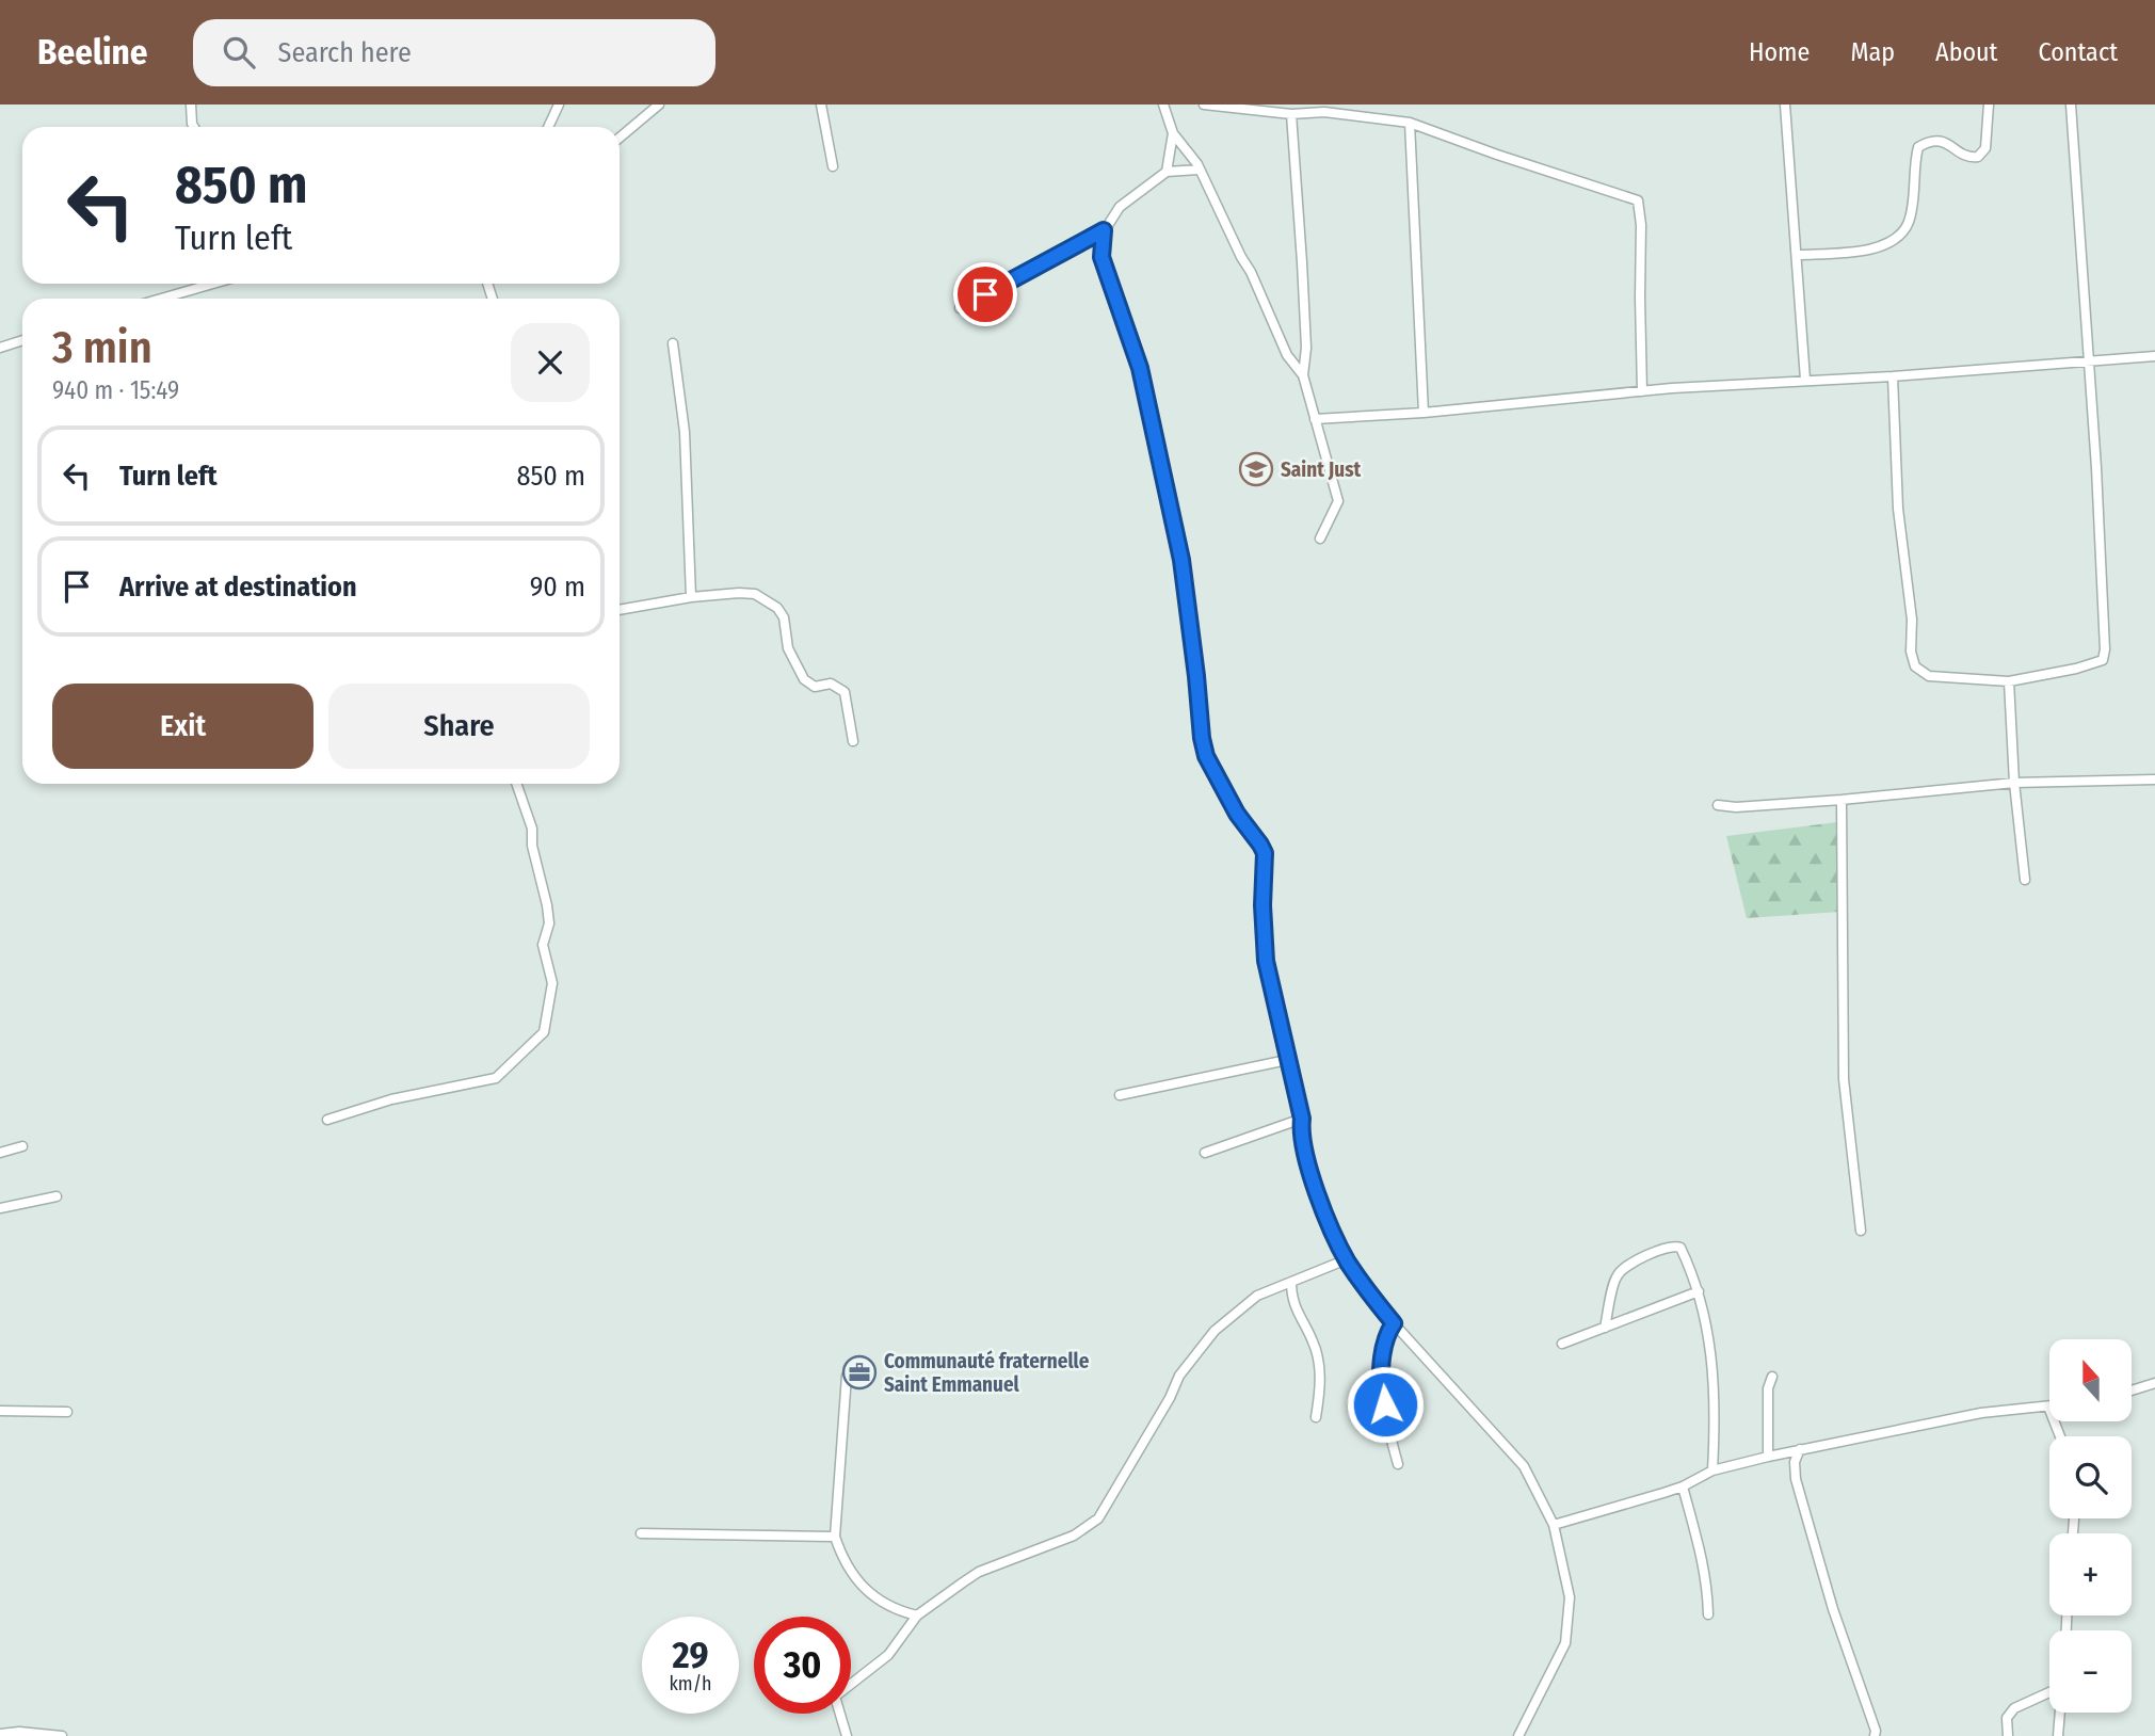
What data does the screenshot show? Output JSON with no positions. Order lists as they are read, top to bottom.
{
  "places": {
    "school or university": ["Saint Just"],
    "office": ["Communauté fraternelle Saint Emmanuel"]
  },
  "north": "top",
  "page": {
    "header": "Beeline",
    "search": "Search here",
    "nav": [
      "Home",
      "Map",
      "About",
      "Contact"
    ],
    "turn": ["850 m", "Turn left"],
    "heading": ["3 min", "940 m · 15:49"],
    "list": [
      {
        "name": "Turn left",
        "value": "850 m"
      },
      {
        "name": "Arrive at destination",
        "value": "90 m"
      }
    ],
    "buttons": ["Exit", "Share"],
    "map_buttons": ["+", "−"],
    "speed": "29 km/h",
    "limit": "30"
  }
}
